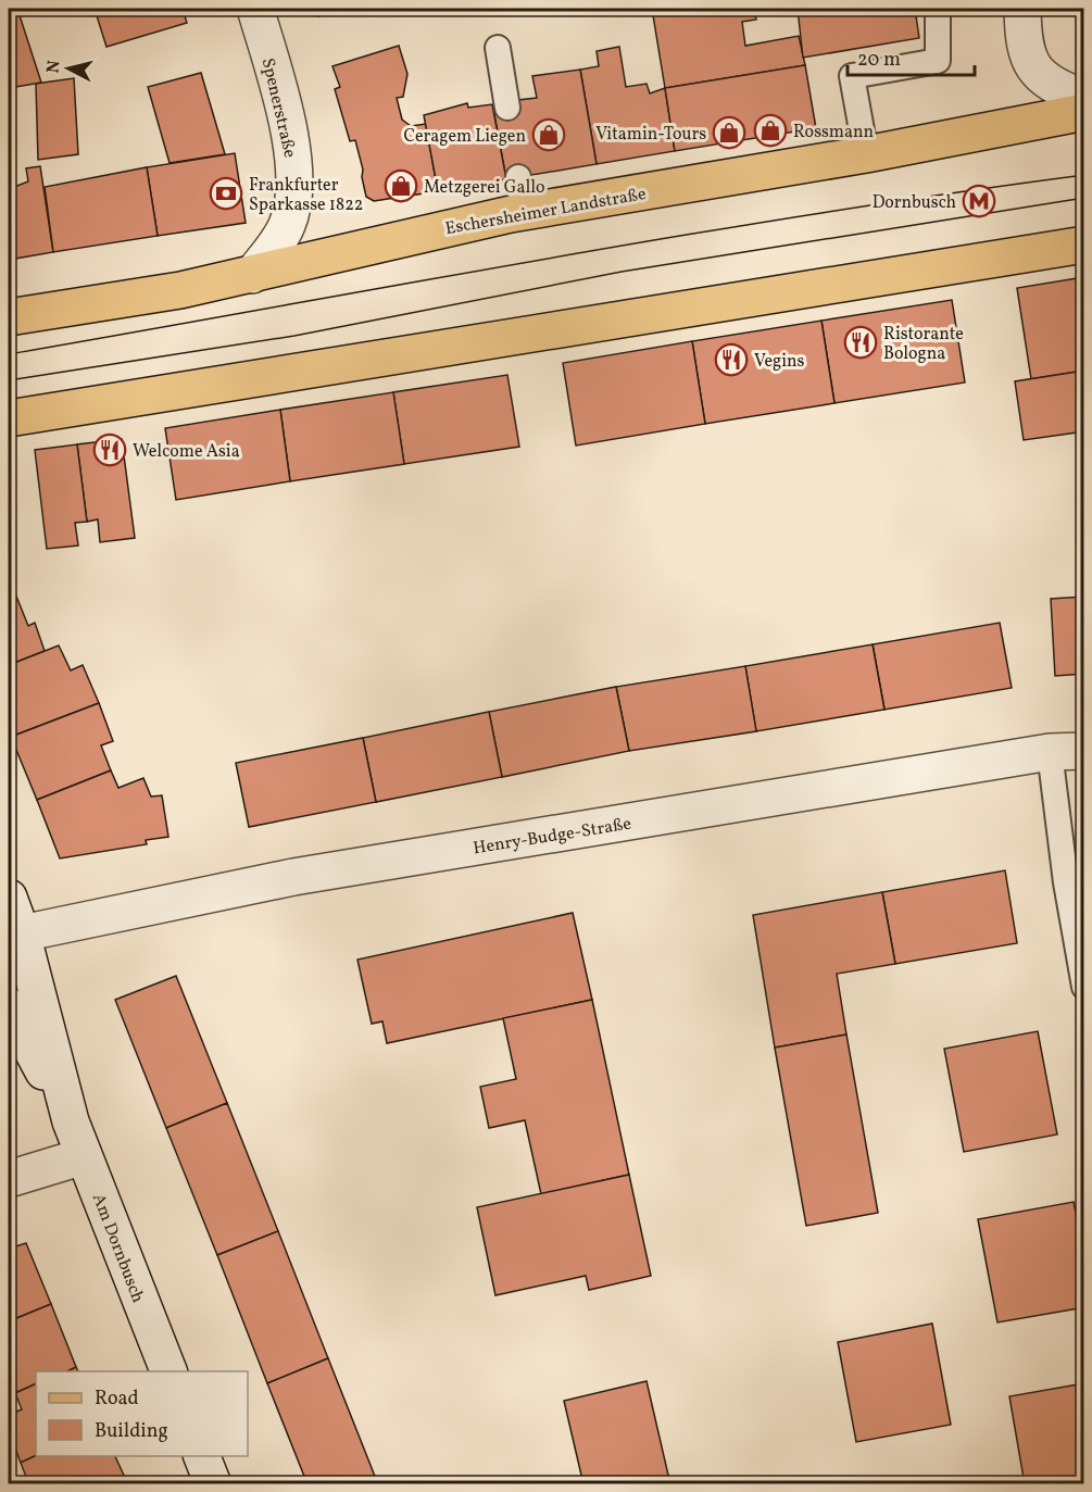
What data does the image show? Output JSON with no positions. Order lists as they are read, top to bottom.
{
  "streets": {
    "main road": ["Eschersheimer Landstraße"],
    "street": ["Spenerstraße", "Henry-Budge-Straße", "Am Dornbusch"]
  },
  "crossings": [
    ["Spenerstraße", "Eschersheimer Landstraße"],
    ["Henry-Budge-Straße", "Am Dornbusch"]
  ],
  "places": {
    "shop": [
      "Rossmann",
      "Vitamin-Tours",
      "Ceragem Liegen",
      "Metzgerei Gallo"
    ],
    "bank": ["Frankfurter Sparkasse 1822"],
    "metro station": ["Dornbusch"],
    "restaurant": ["Ristorante Bologna", "Vegins", "Welcome Asia"]
  },
  "legend": ["Road", "Building"],
  "scale_bar": "20 m",
  "north": "left"
}
